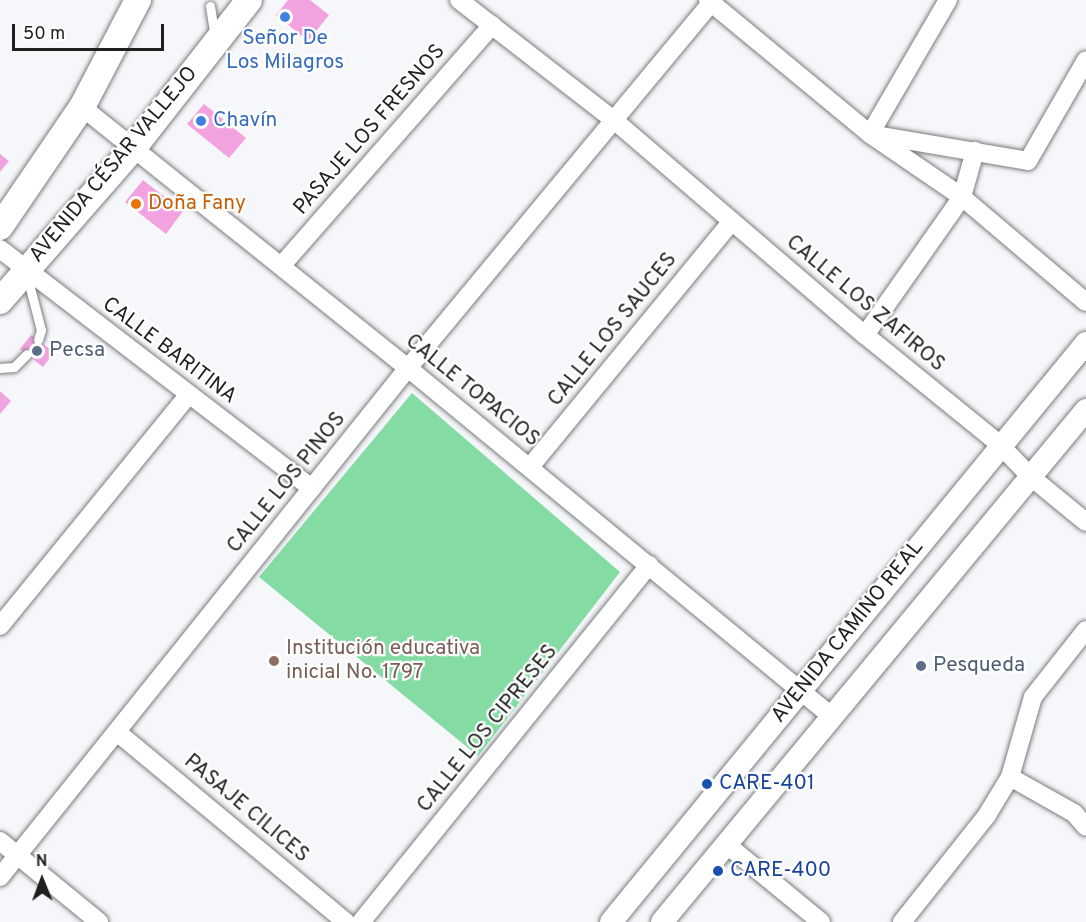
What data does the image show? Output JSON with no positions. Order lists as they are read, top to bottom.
{
  "streets": {
    "main road": ["AVENIDA CÉSAR VALLEJO"],
    "street": [
      "PASAJE LOS FRESNOS",
      "CALLE LOS ZAFIROS",
      "CALLE LOS SAUCES",
      "CALLE BARITINA",
      "CALLE TOPACIOS",
      "CALLE LOS PINOS",
      "AVENIDA CAMINO REAL",
      "CALLE LOS CIPRESES",
      "PASAJE CILICES"
    ]
  },
  "crossings": [
    ["PASAJE LOS FRESNOS", "CALLE TOPACIOS"],
    ["AVENIDA CÉSAR VALLEJO", "CALLE BARITINA"],
    ["AVENIDA CÉSAR VALLEJO", "CALLE TOPACIOS"],
    ["CALLE LOS ZAFIROS", "CALLE LOS SAUCES"],
    ["CALLE LOS ZAFIROS", "CALLE LOS PINOS"],
    ["CALLE LOS ZAFIROS", "AVENIDA CAMINO REAL"],
    ["CALLE LOS SAUCES", "CALLE TOPACIOS"],
    ["CALLE BARITINA", "CALLE LOS PINOS"],
    ["CALLE TOPACIOS", "CALLE LOS PINOS"],
    ["CALLE TOPACIOS", "AVENIDA CAMINO REAL"],
    ["CALLE TOPACIOS", "CALLE LOS CIPRESES"],
    ["CALLE LOS PINOS", "PASAJE CILICES"]
  ],
  "places": [
    "Señor De Los Milagros",
    "Chavín",
    "Doña Fany",
    "Pecsa",
    "Institución educativa inicial No. 1797",
    "Pesqueda",
    "CARE-401",
    "CARE-400"
  ],
  "scale_bar": "50 m",
  "north": "top"
}
